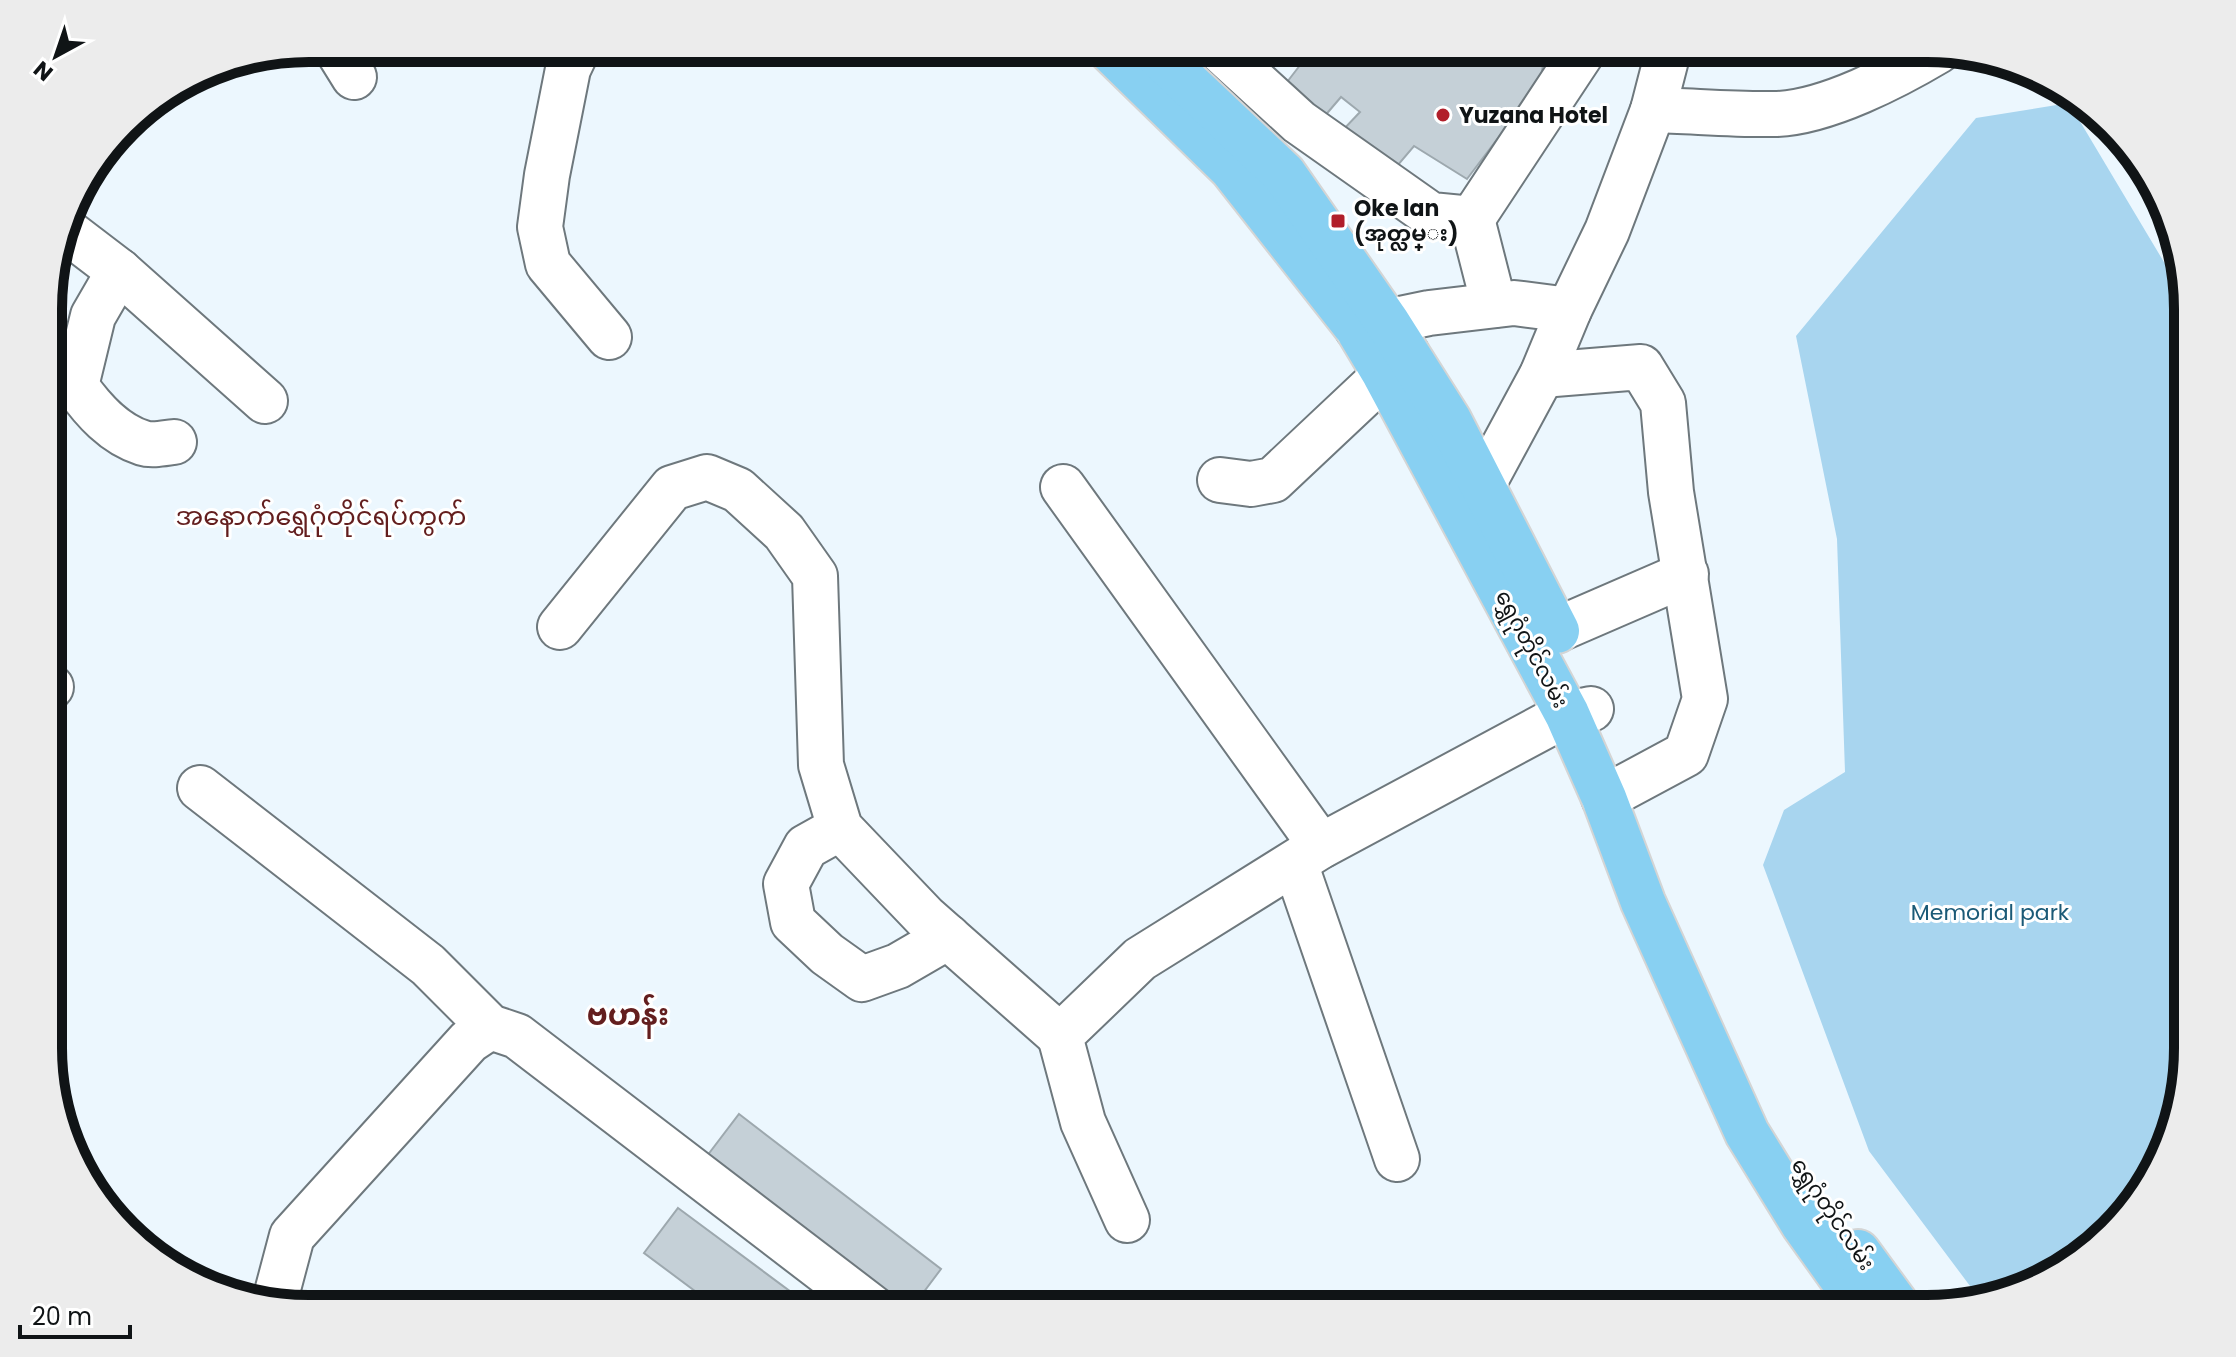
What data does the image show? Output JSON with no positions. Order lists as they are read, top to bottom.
{
  "streets": {
    "main road": ["ရွှေဂုံတိုင်လမ်း"]
  },
  "districts": ["အနောက်ရွှေဂုံတိုင်ရပ်ကွက်", "ဗဟန်း"],
  "parks": ["Memorial park"],
  "places": {
    "other": ["Yuzana Hotel"],
    "transit": ["Oke lan (အုတ္လမ္း)"]
  },
  "scale_bar": "20 m",
  "north": "bottom left"
}
